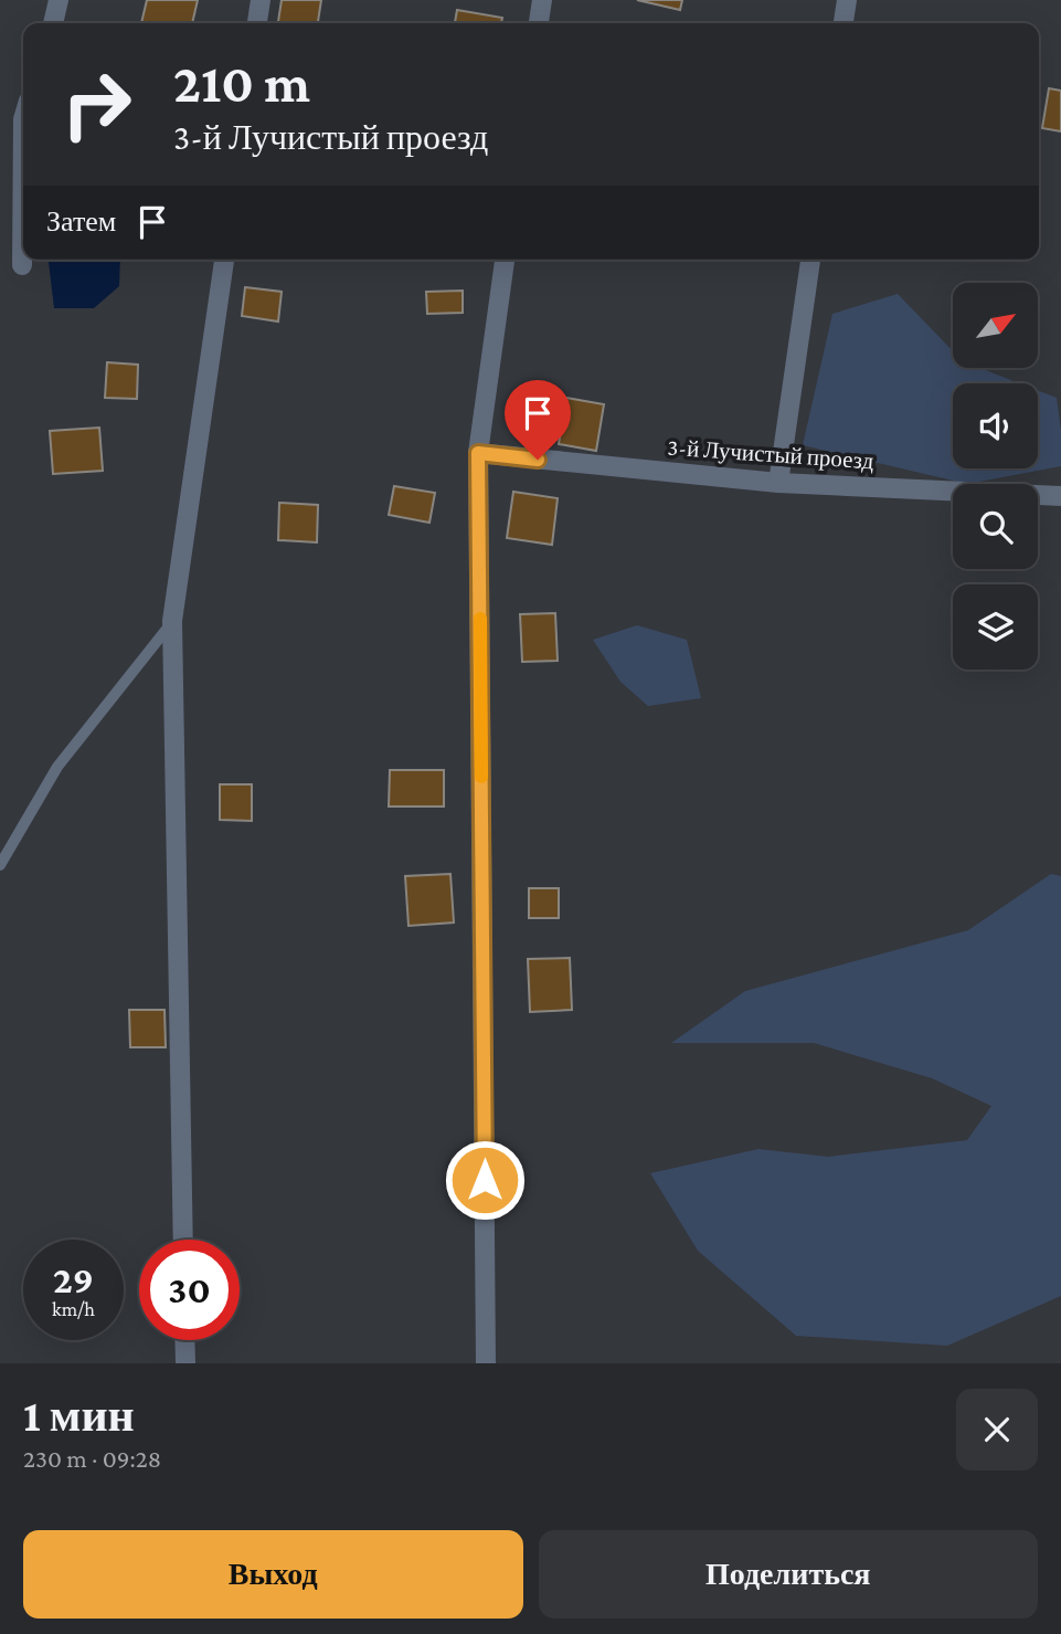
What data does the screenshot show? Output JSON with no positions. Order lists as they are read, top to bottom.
{
  "streets": {
    "street": ["3-й Лучистый проезд"]
  },
  "north": "top right",
  "page": {
    "turn": ["210 m", "3-й Лучистый проезд"],
    "then": "Затем",
    "speed": "29 km/h",
    "limit": "30",
    "heading": ["1 мин", "230 m · 09:28"],
    "buttons": ["Выход", "Поделиться"]
  }
}
